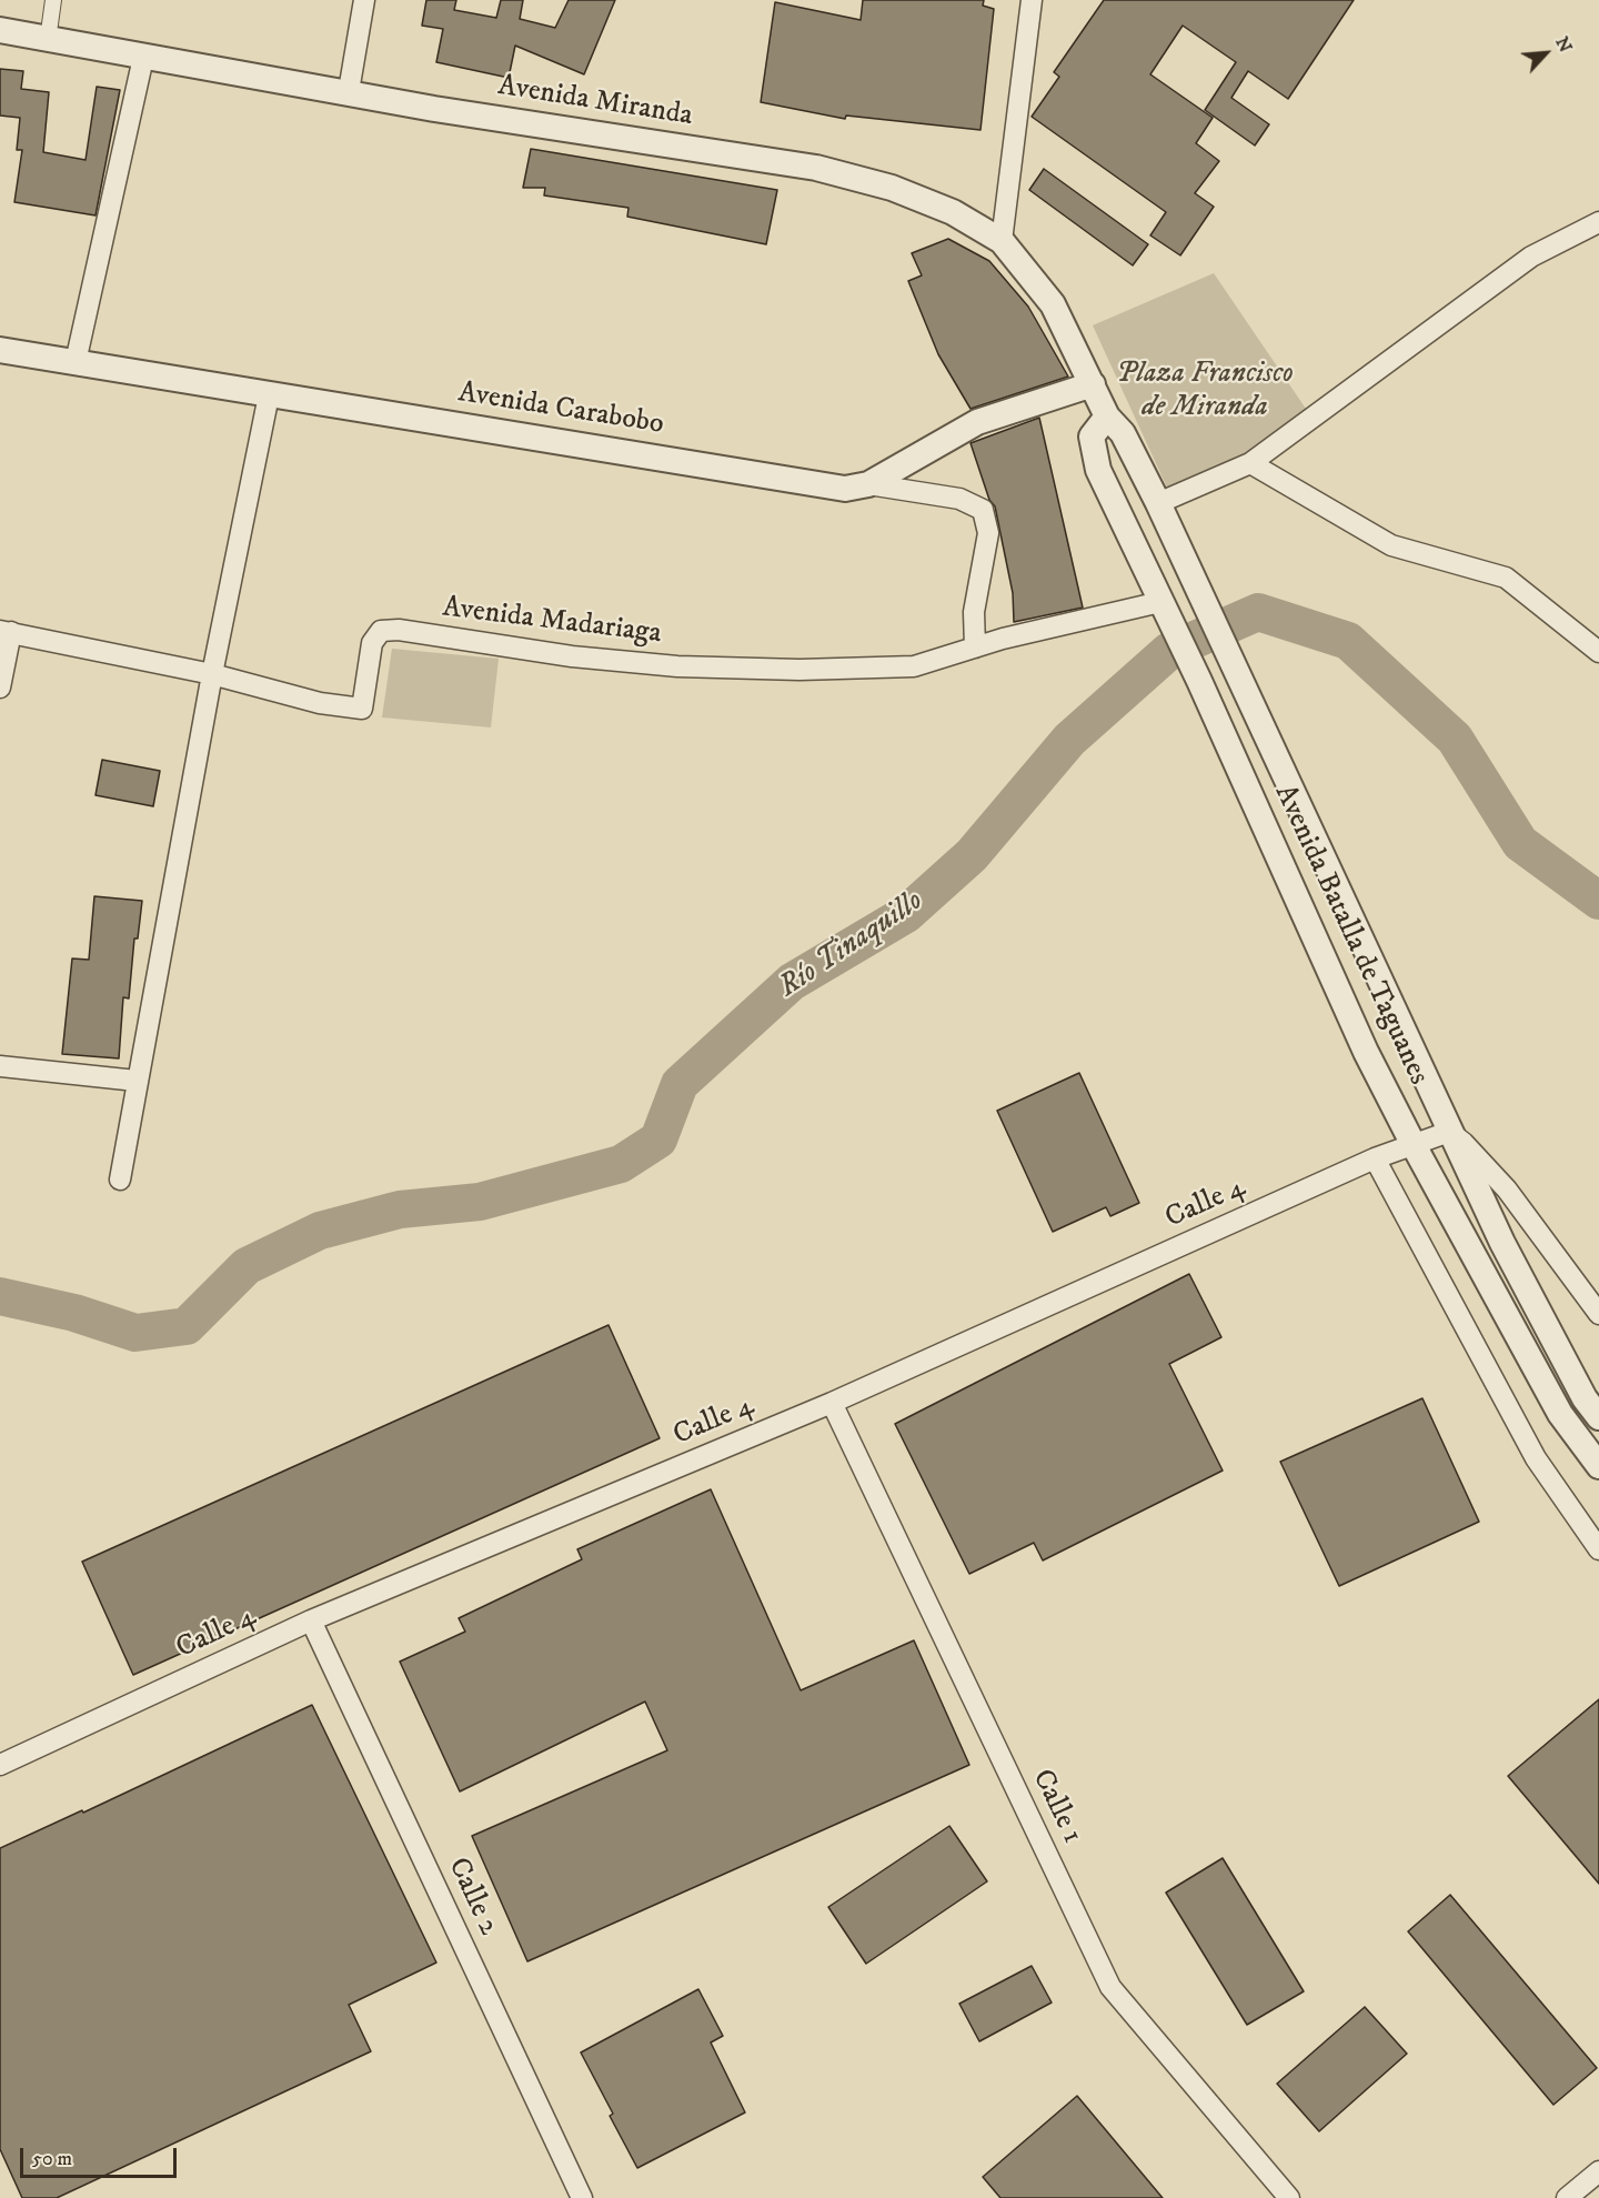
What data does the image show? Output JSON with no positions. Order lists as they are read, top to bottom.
{
  "streets": {
    "street": [
      "Avenida Miranda",
      "Avenida Carabobo",
      "Avenida Madariaga",
      "Avenida Batalla de Taguanes",
      "Calle 4",
      "Calle 1",
      "Calle 2"
    ]
  },
  "crossings": [
    ["Avenida Miranda", "Avenida Carabobo"],
    ["Avenida Miranda", "Avenida Batalla de Taguanes"],
    ["Avenida Carabobo", "Avenida Batalla de Taguanes"],
    ["Avenida Madariaga", "Avenida Batalla de Taguanes"],
    ["Avenida Batalla de Taguanes", "Calle 4"],
    ["Calle 4", "Calle 1"],
    ["Calle 4", "Calle 2"]
  ],
  "water": ["Río Tinaquillo"],
  "parks": ["Plaza Francisco de Miranda"],
  "scale_bar": "50 m",
  "north": "top right"
}
